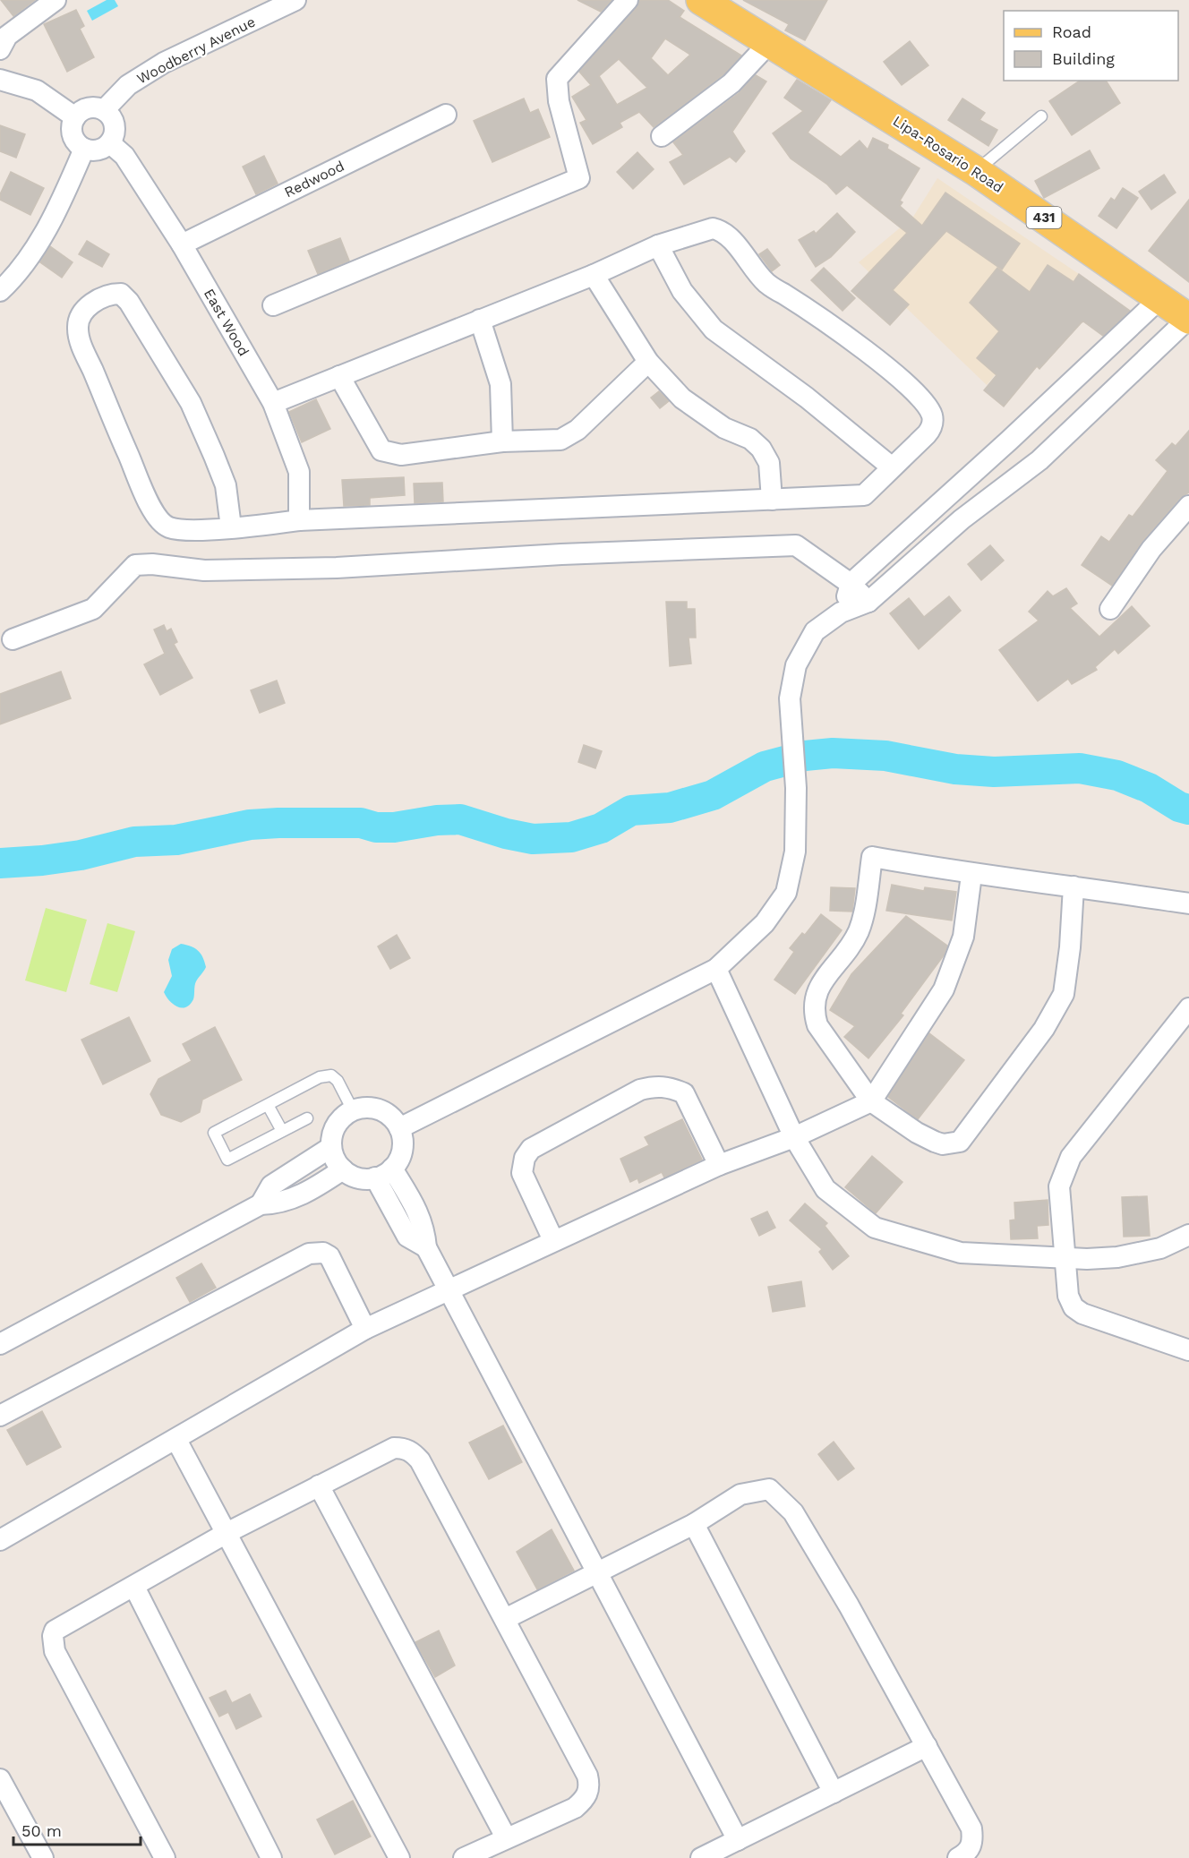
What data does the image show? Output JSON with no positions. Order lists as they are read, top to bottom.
{
  "streets": {
    "main road": ["Lipa-Rosario Road", "431"],
    "street": ["Woodberry Avenue", "Redwood", "East Wood"]
  },
  "crossings": [
    ["Woodberry Avenue", "East Wood"],
    ["Redwood", "East Wood"]
  ],
  "legend": ["Road", "Building"],
  "scale_bar": "50 m"
}
